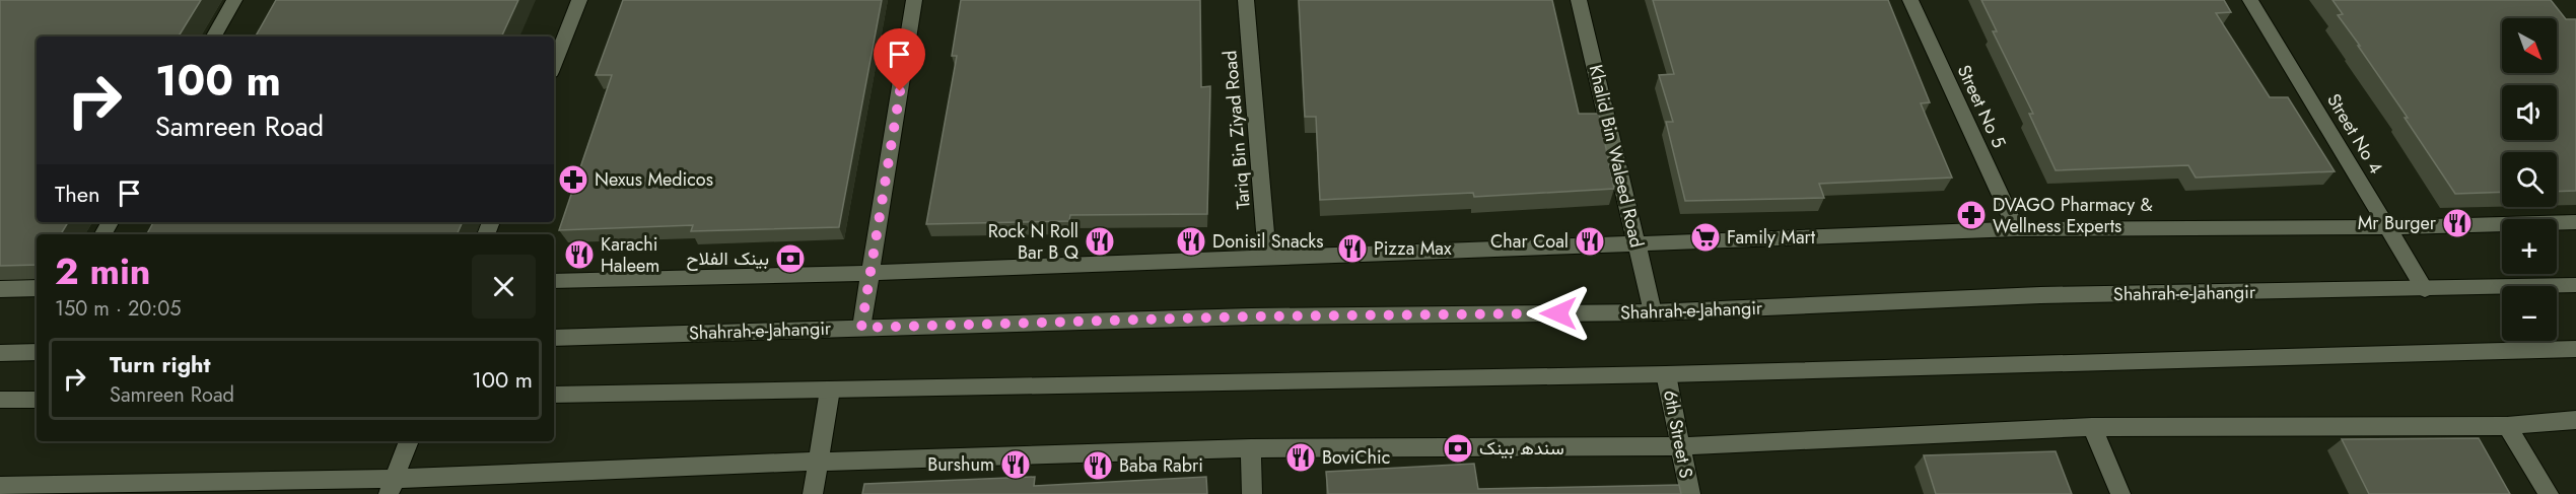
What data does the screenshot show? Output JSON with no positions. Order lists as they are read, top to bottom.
{
  "streets": {
    "street": [
      "Street No 5",
      "Tariq Bin Ziyad Road",
      "Street No 4",
      "Khalid Bin Waleed Road",
      "Shahrah-e-Jahangir",
      "6th Street S"
    ]
  },
  "crossings": [
    ["Street No 4", "Shahrah-e-Jahangir"],
    ["Khalid Bin Waleed Road", "Shahrah-e-Jahangir"]
  ],
  "places": {
    "pharmacy": ["Nexus Medicos", "DVAGO Pharmacy & Wellness Experts"],
    "restaurant": [
      "Mr Burger",
      "Rock N Roll Bar B Q",
      "Donisil Snacks",
      "Char Coal",
      "Pizza Max",
      "Karachi Haleem",
      "BoviChic",
      "Burshum",
      "Baba Rabri"
    ],
    "supermarket": ["Family Mart"],
    "bank": ["بینک الفلاح", "سندھ بینک"]
  },
  "north": "bottom right",
  "page": {
    "map_buttons": ["+", "−"],
    "turn": ["100 m", "Samreen Road"],
    "then": "Then",
    "heading": ["2 min", "150 m · 20:05"],
    "list": [
      {
        "name": "Turn right",
        "note": "Samreen Road",
        "value": "100 m"
      }
    ]
  }
}
